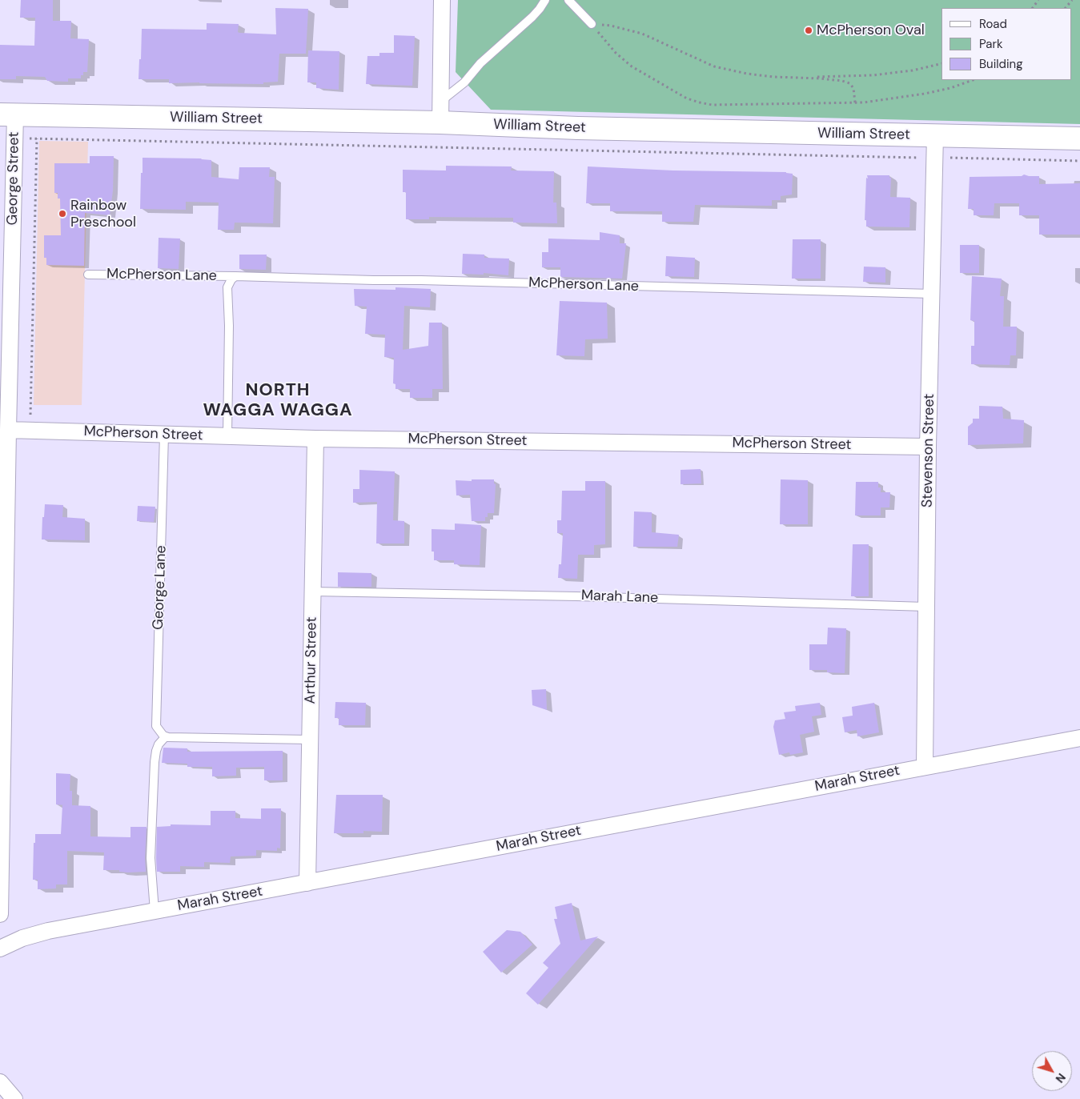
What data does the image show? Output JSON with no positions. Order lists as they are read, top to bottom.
{
  "streets": {
    "street": [
      "William Street",
      "George Street",
      "McPherson Street",
      "Stevenson Street",
      "Arthur Street",
      "Marah Street"
    ],
    "lane": ["McPherson Lane", "George Lane", "Marah Lane"]
  },
  "crossings": [
    ["William Street", "George Street"],
    ["William Street", "Stevenson Street"],
    ["George Street", "McPherson Street"],
    ["McPherson Lane", "McPherson Street"],
    ["McPherson Lane", "Stevenson Street"],
    ["McPherson Street", "Stevenson Street"],
    ["McPherson Street", "George Lane"],
    ["McPherson Street", "Arthur Street"],
    ["Stevenson Street", "Marah Lane"],
    ["Stevenson Street", "Marah Street"],
    ["Marah Lane", "Arthur Street"],
    ["Arthur Street", "Marah Street"]
  ],
  "districts": ["NORTH WAGGA WAGGA"],
  "places": ["McPherson Oval", "Rainbow Preschool"],
  "legend": ["Road", "Park", "Building"],
  "north": "bottom right"
}
